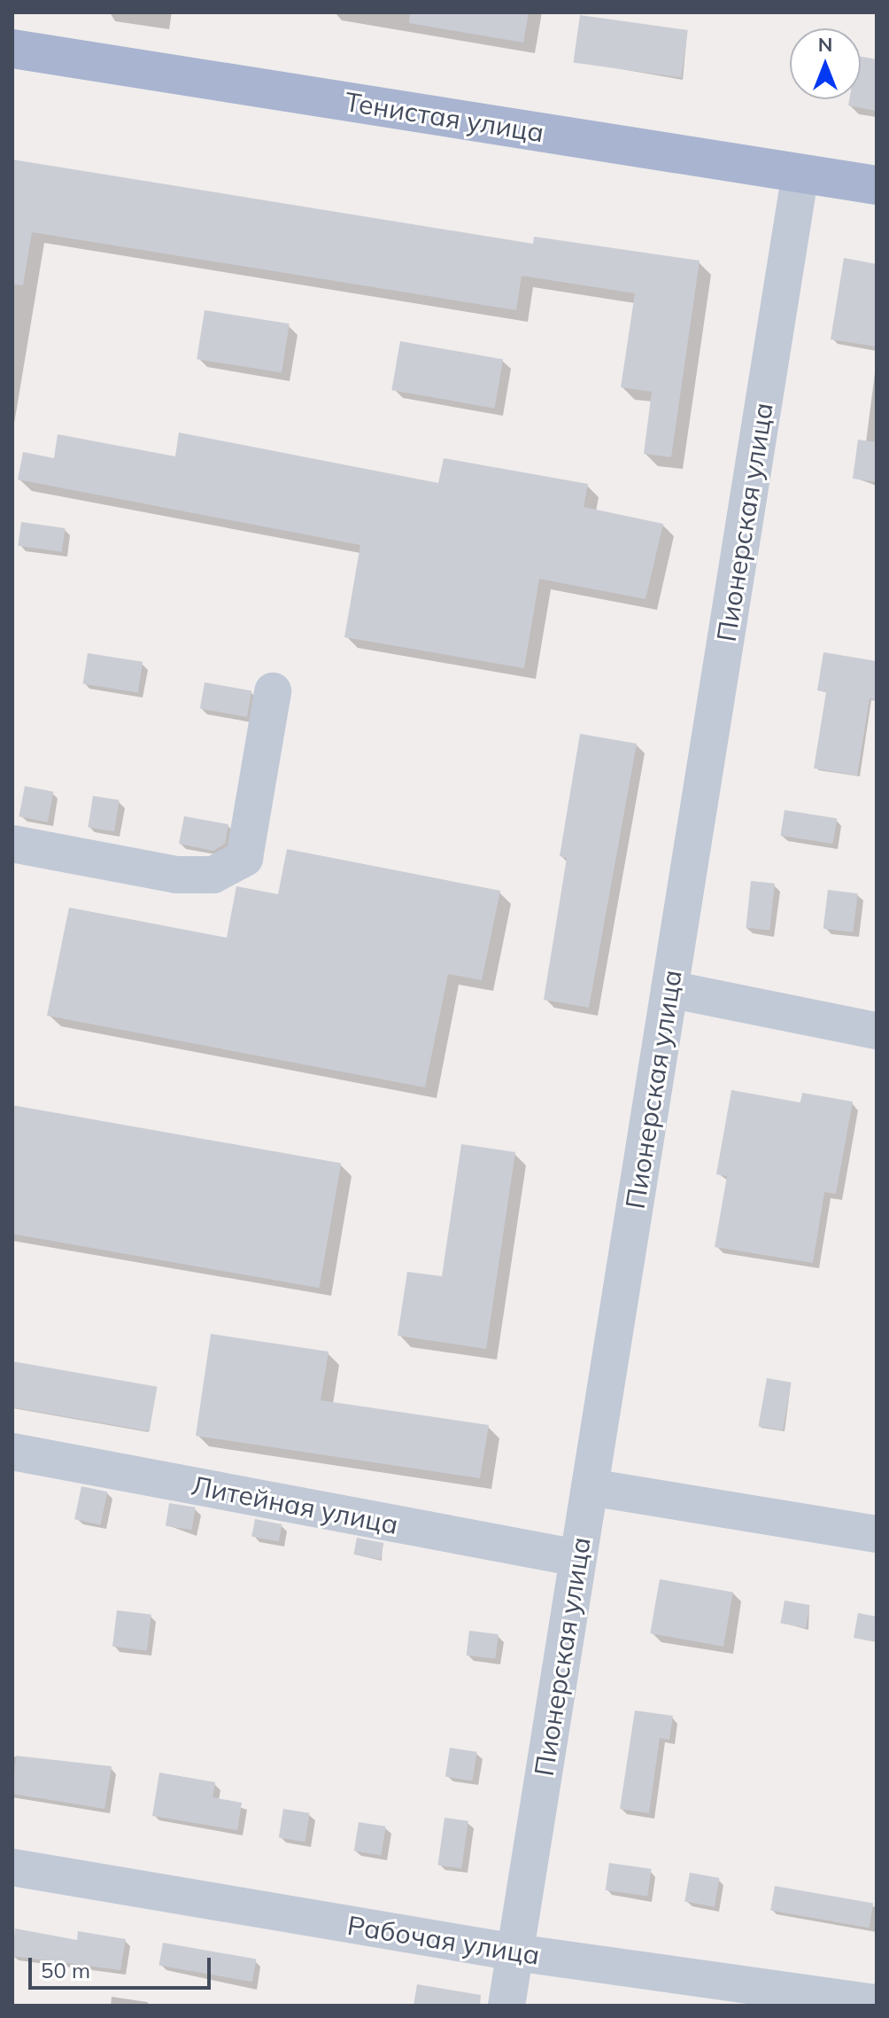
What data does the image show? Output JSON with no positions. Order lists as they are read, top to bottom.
{
  "streets": {
    "main road": ["Тенистая улица"],
    "street": ["Пионерская улица", "Литейная улица", "Рабочая улица"]
  },
  "crossings": [
    ["Тенистая улица", "Пионерская улица"],
    ["Пионерская улица", "Литейная улица"],
    ["Пионерская улица", "Рабочая улица"]
  ],
  "scale_bar": "50 m",
  "north": "top"
}
